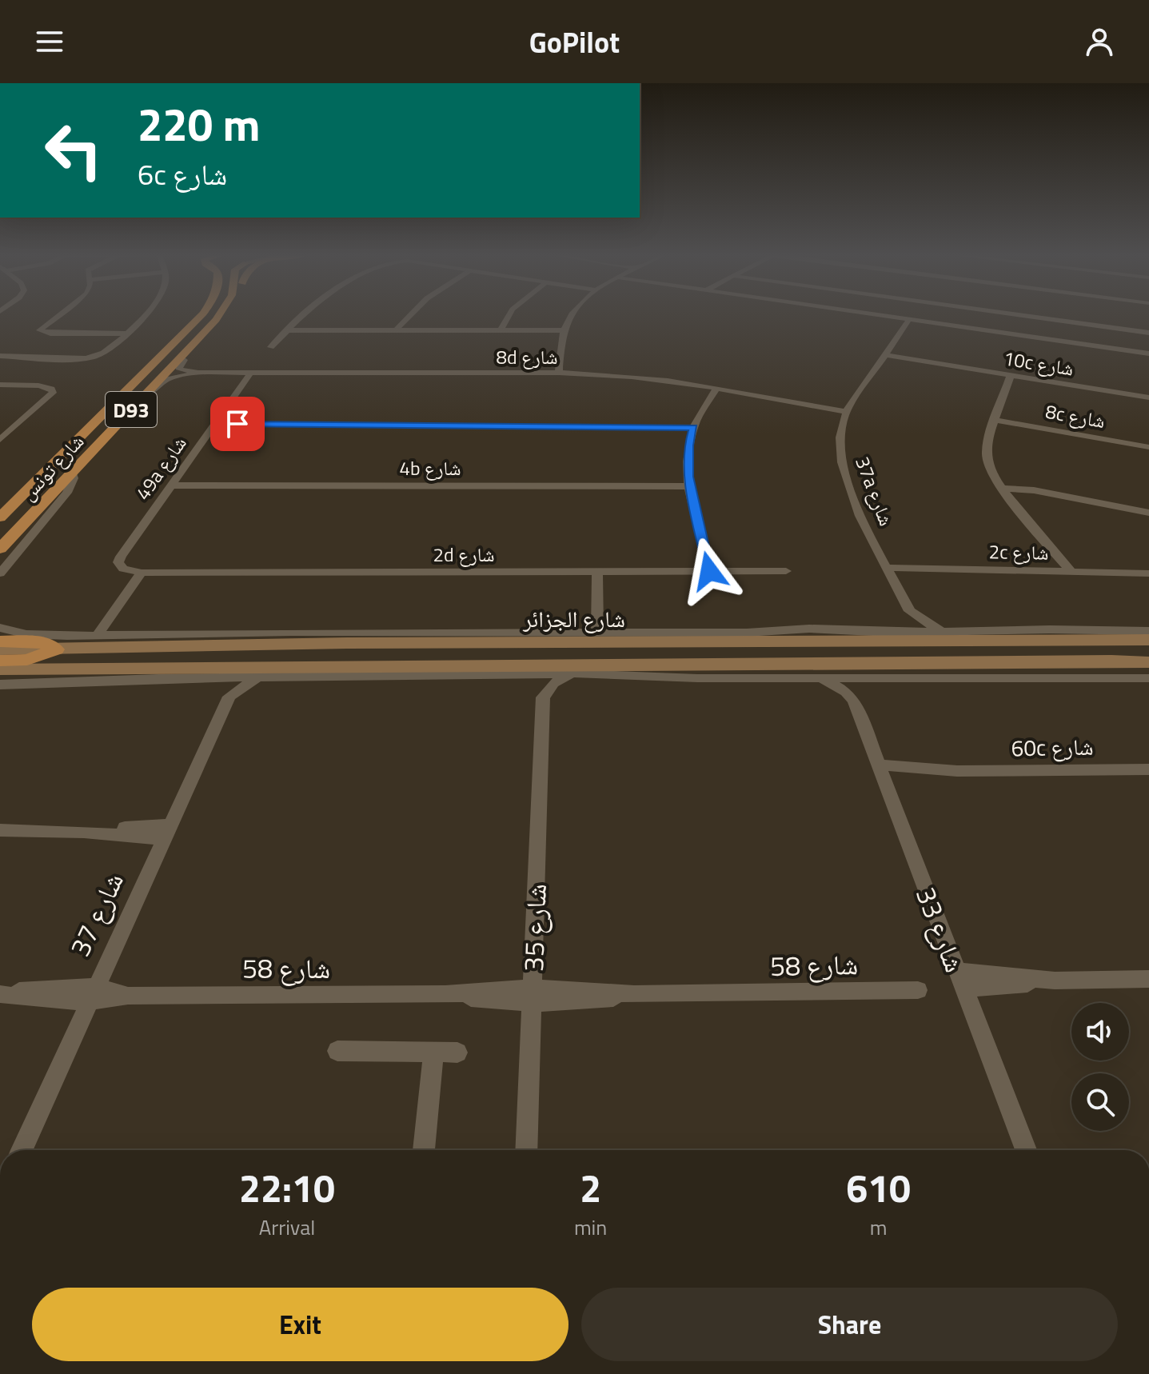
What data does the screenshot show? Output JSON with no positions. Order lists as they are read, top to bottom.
{
  "streets": {
    "main road": ["D93", "شارع تونس", "شارع الجزائر"],
    "street": [
      "8d شارع",
      "10c شارع",
      "8c شارع",
      "49a شارع",
      "4b شارع",
      "37a شارع",
      "2c شارع",
      "2d شارع",
      "60c شارع",
      "شارع 37",
      "شارع 35",
      "شارع 33",
      "شارع 58"
    ]
  },
  "crossings": [
    ["8d شارع", "شارع تونس"],
    ["8d شارع", "49a شارع"],
    ["8d شارع", "37a شارع"],
    ["10c شارع", "37a شارع"],
    ["49a شارع", "4b شارع"],
    ["49a شارع", "2d شارع"],
    ["37a شارع", "2c شارع"],
    ["60c شارع", "شارع 33"],
    ["شارع 37", "شارع 58"],
    ["شارع 35", "شارع 58"]
  ],
  "page": {
    "header": "GoPilot",
    "turn": ["220 m", "6c شارع"],
    "eta": [
      "22:10",
      "Arrival",
      "2",
      "min",
      "610",
      "m"
    ],
    "buttons": ["Exit", "Share"]
  }
}
